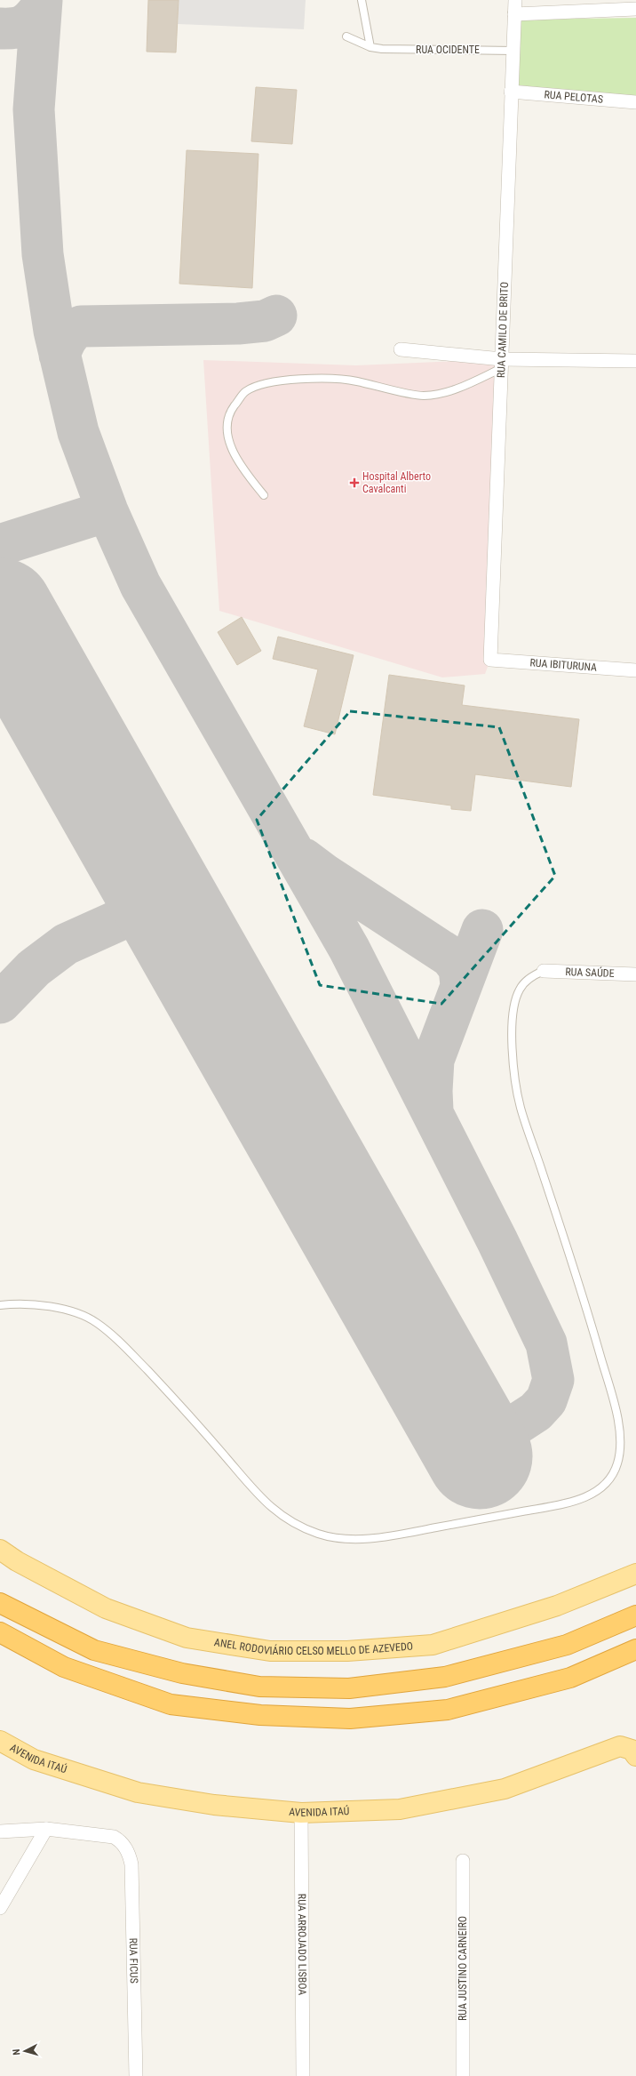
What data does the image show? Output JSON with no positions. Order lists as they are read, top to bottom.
{
  "streets": {
    "main road": ["ANEL RODOVIÁRIO CELSO MELLO DE AZEVEDO", "AVENIDA ITAÚ"],
    "street": [
      "RUA PELOTAS",
      "RUA CAMILO DE BRITO",
      "RUA IBITURUNA",
      "RUA SAÚDE",
      "RUA ARROJADO LISBOA",
      "RUA FICUS",
      "RUA JUSTINO CARNEIRO"
    ],
    "lane": ["RUA OCIDENTE"]
  },
  "crossings": [
    ["RUA OCIDENTE", "RUA CAMILO DE BRITO"],
    ["RUA PELOTAS", "RUA CAMILO DE BRITO"],
    ["RUA CAMILO DE BRITO", "RUA IBITURUNA"],
    ["AVENIDA ITAÚ", "RUA ARROJADO LISBOA"]
  ],
  "places": {
    "health": ["Hospital Alberto Cavalcanti"]
  },
  "north": "left"
}
